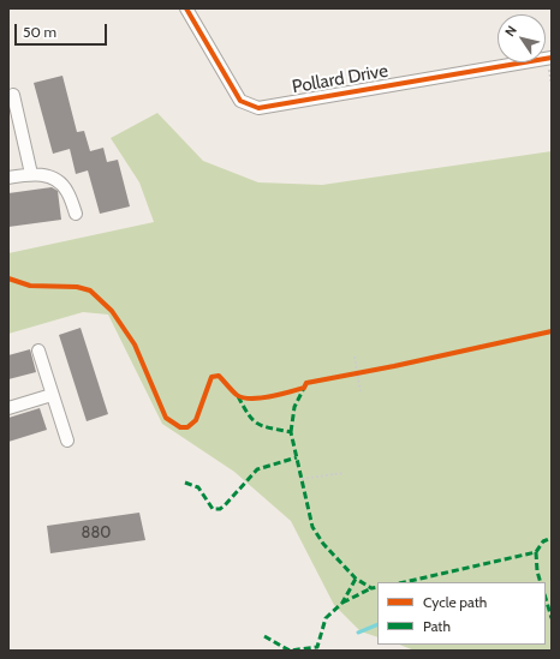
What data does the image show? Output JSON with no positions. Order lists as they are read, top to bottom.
{
  "streets": {
    "street": ["Pollard Drive"]
  },
  "house_numbers": ["880"],
  "legend": ["Cycle path", "Path"],
  "scale_bar": "50 m",
  "north": "top left"
}
